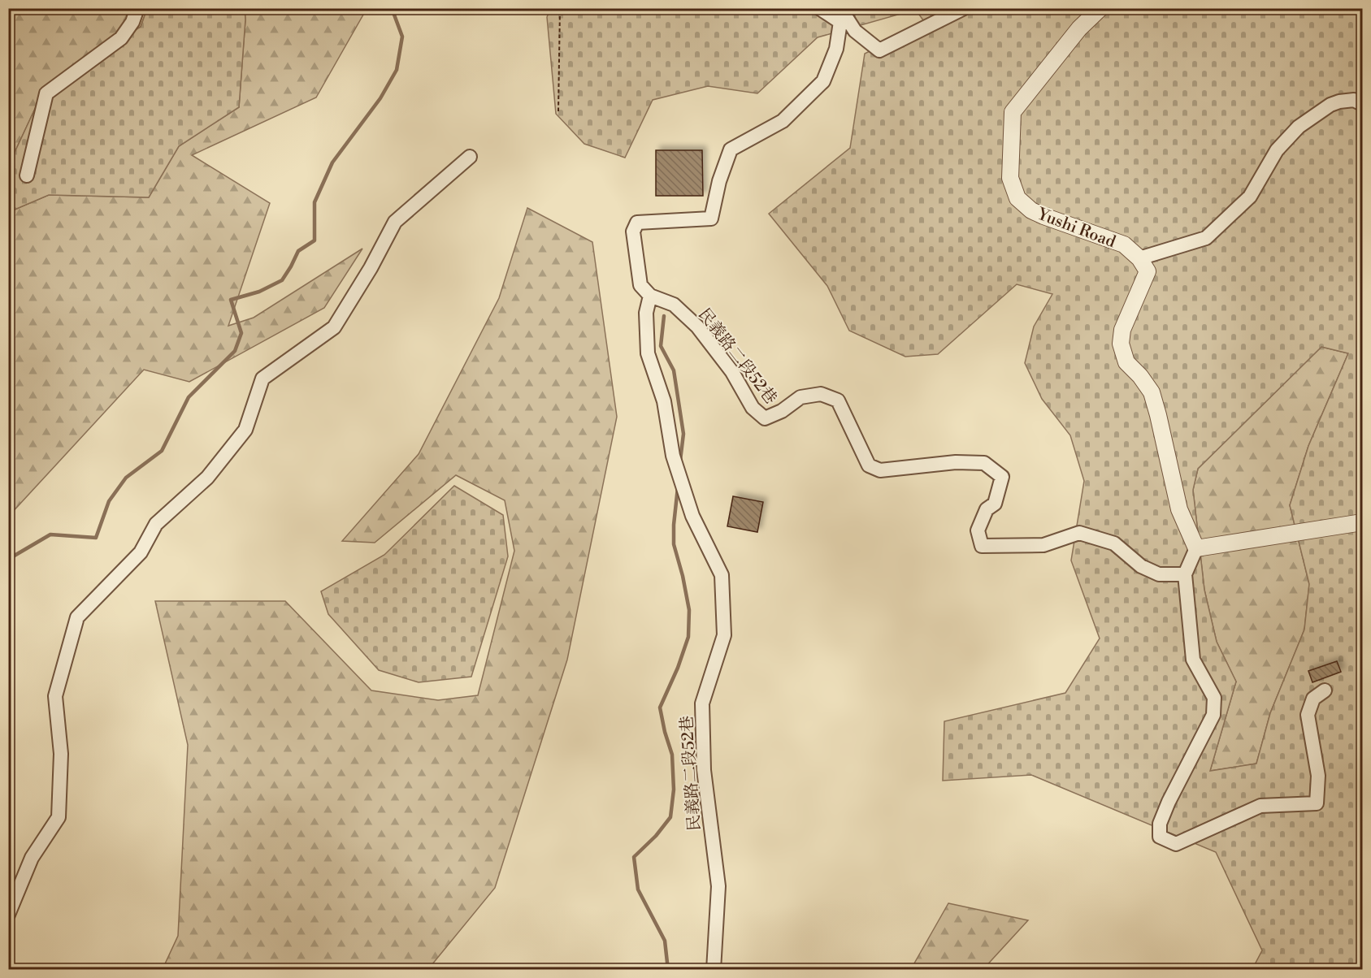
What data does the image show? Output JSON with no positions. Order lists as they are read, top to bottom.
{
  "streets": {
    "street": ["Yushi Road", "民義路二段52巷"]
  }
}
